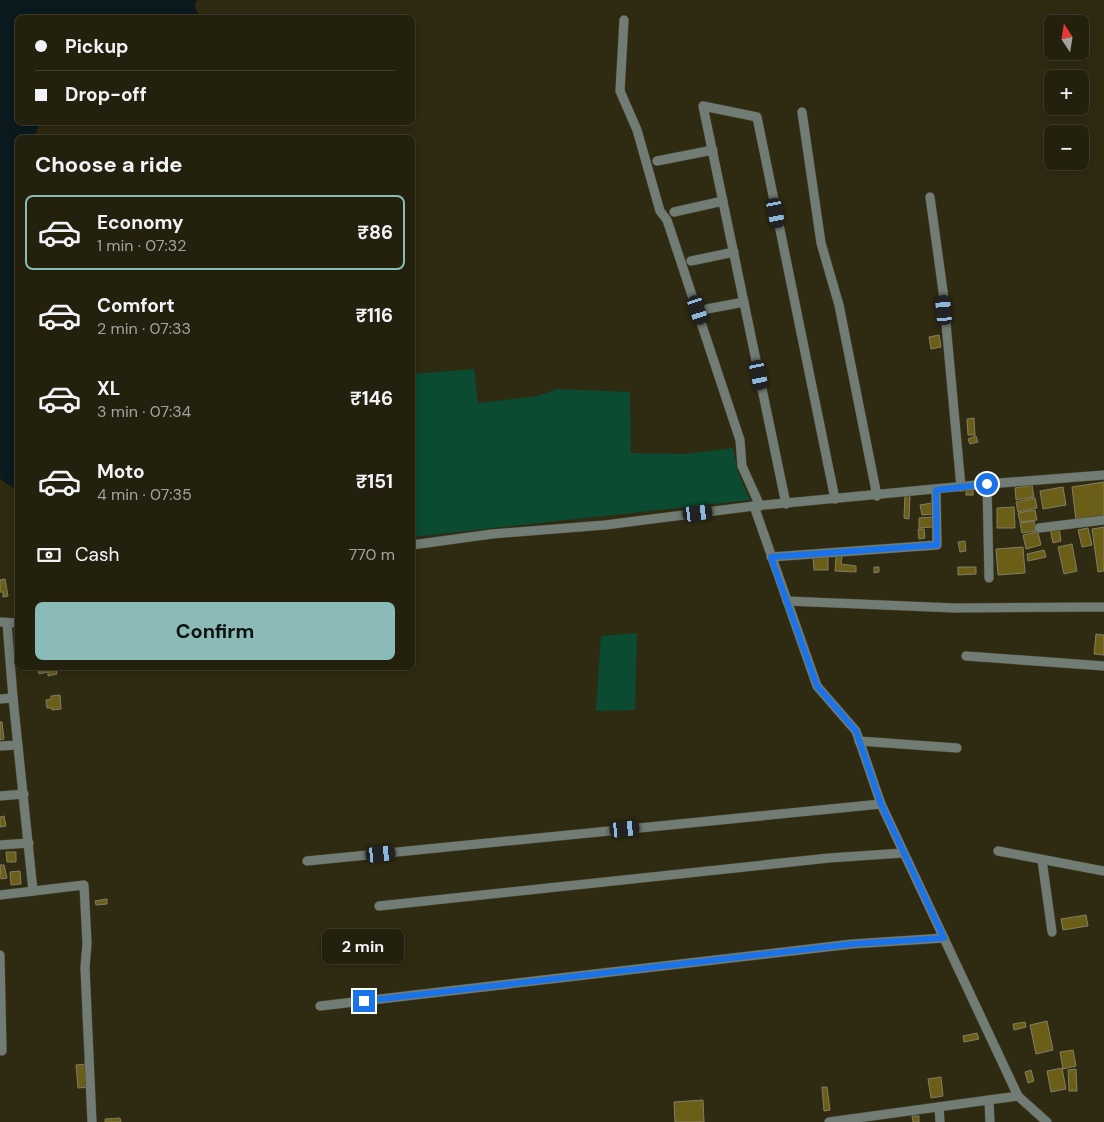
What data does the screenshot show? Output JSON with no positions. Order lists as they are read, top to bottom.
{
  "north": "top",
  "page": {
    "map_buttons": ["+", "−"],
    "banner": ["Pickup", "Drop-off"],
    "heading": "Choose a ride",
    "list": [
      {
        "name": "Economy",
        "note": "1 min · 07:32",
        "value": "₹86"
      },
      {
        "name": "Comfort",
        "note": "2 min · 07:33",
        "value": "₹116"
      },
      {
        "name": "XL",
        "note": "3 min · 07:34",
        "value": "₹146"
      },
      {
        "name": "Moto",
        "note": "4 min · 07:35",
        "value": "₹151"
      }
    ],
    "pay": ["Cash", "770 m"],
    "buttons": "Confirm",
    "bubble": "2 min"
  }
}
